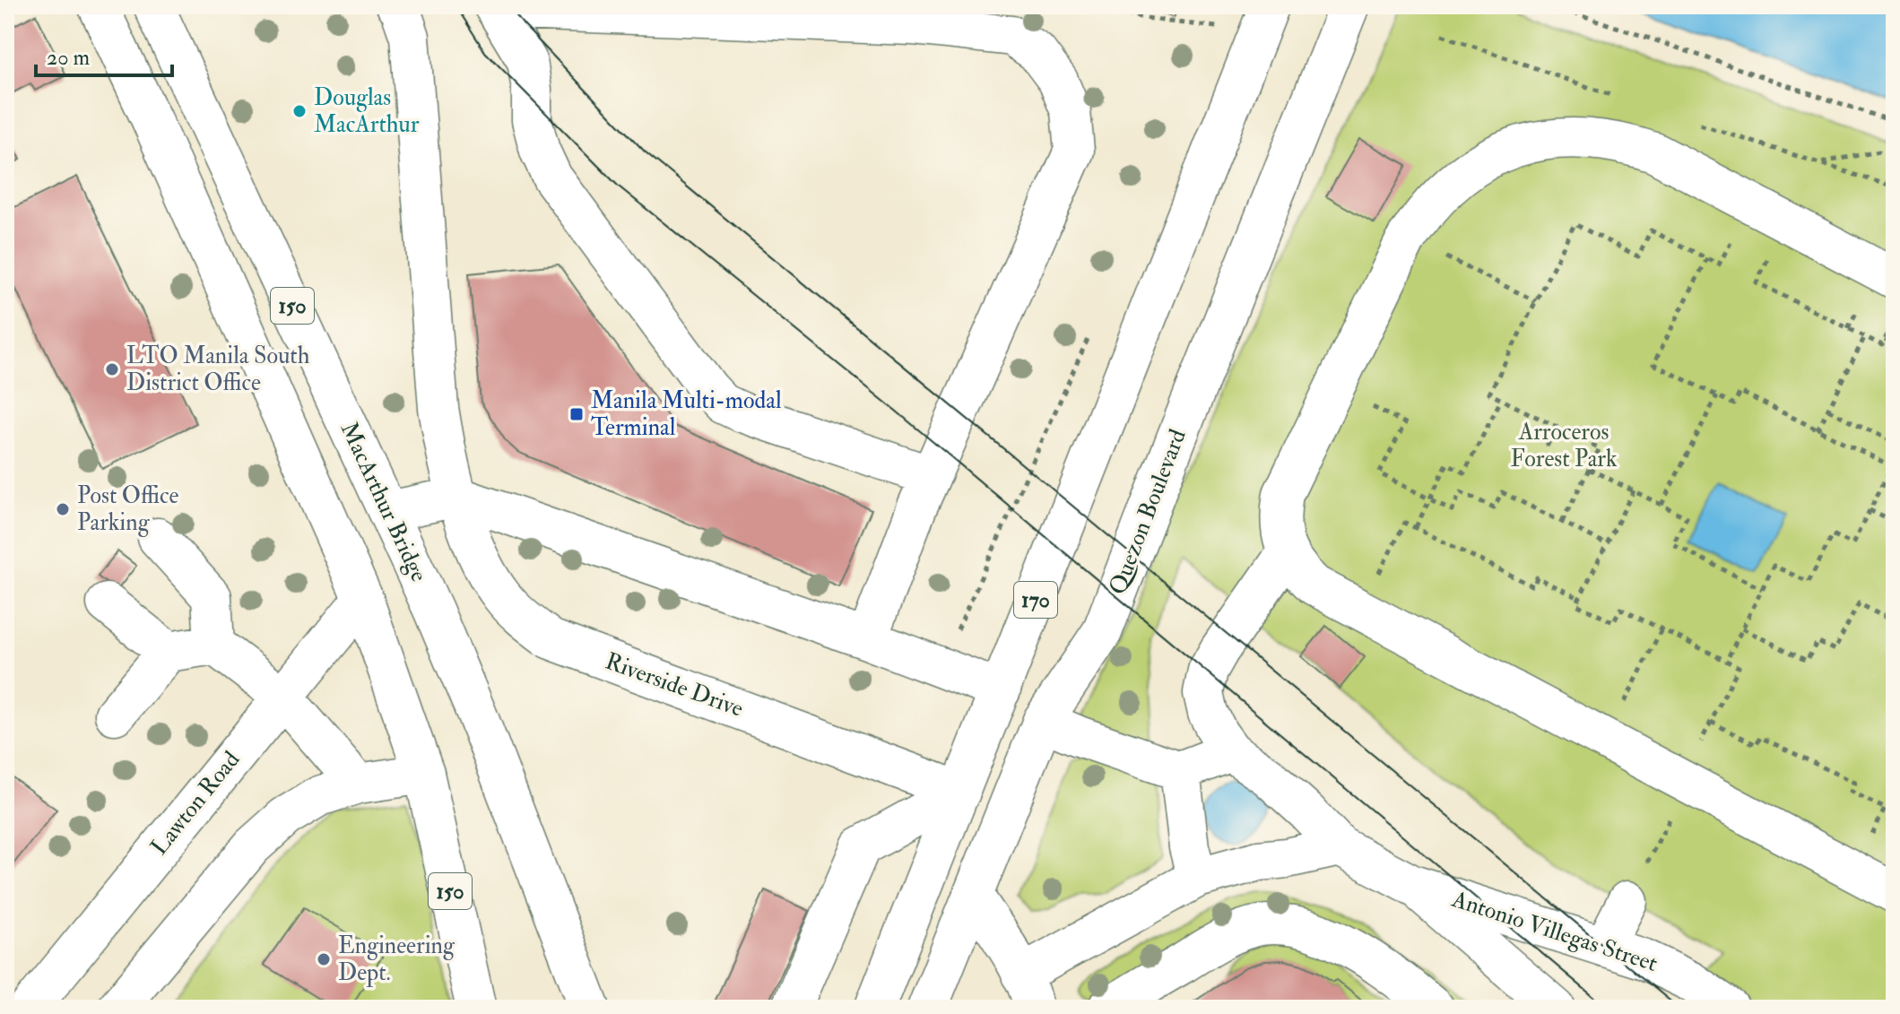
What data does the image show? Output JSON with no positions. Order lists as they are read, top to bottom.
{
  "streets": {
    "main road": [
      "150",
      "MacArthur Bridge",
      "Quezon Boulevard",
      "170",
      "Riverside Drive",
      "Lawton Road",
      "Antonio Villegas Street"
    ]
  },
  "crossings": [
    ["150", "Lawton Road"],
    ["170", "Riverside Drive"]
  ],
  "parks": ["Arroceros Forest Park"],
  "places": {
    "other": [
      "Douglas MacArthur",
      "LTO Manila South District Office",
      "Post Office Parking",
      "Engineering Dept."
    ],
    "transit": ["Manila Multi-modal Terminal"]
  },
  "scale_bar": "20 m"
}
